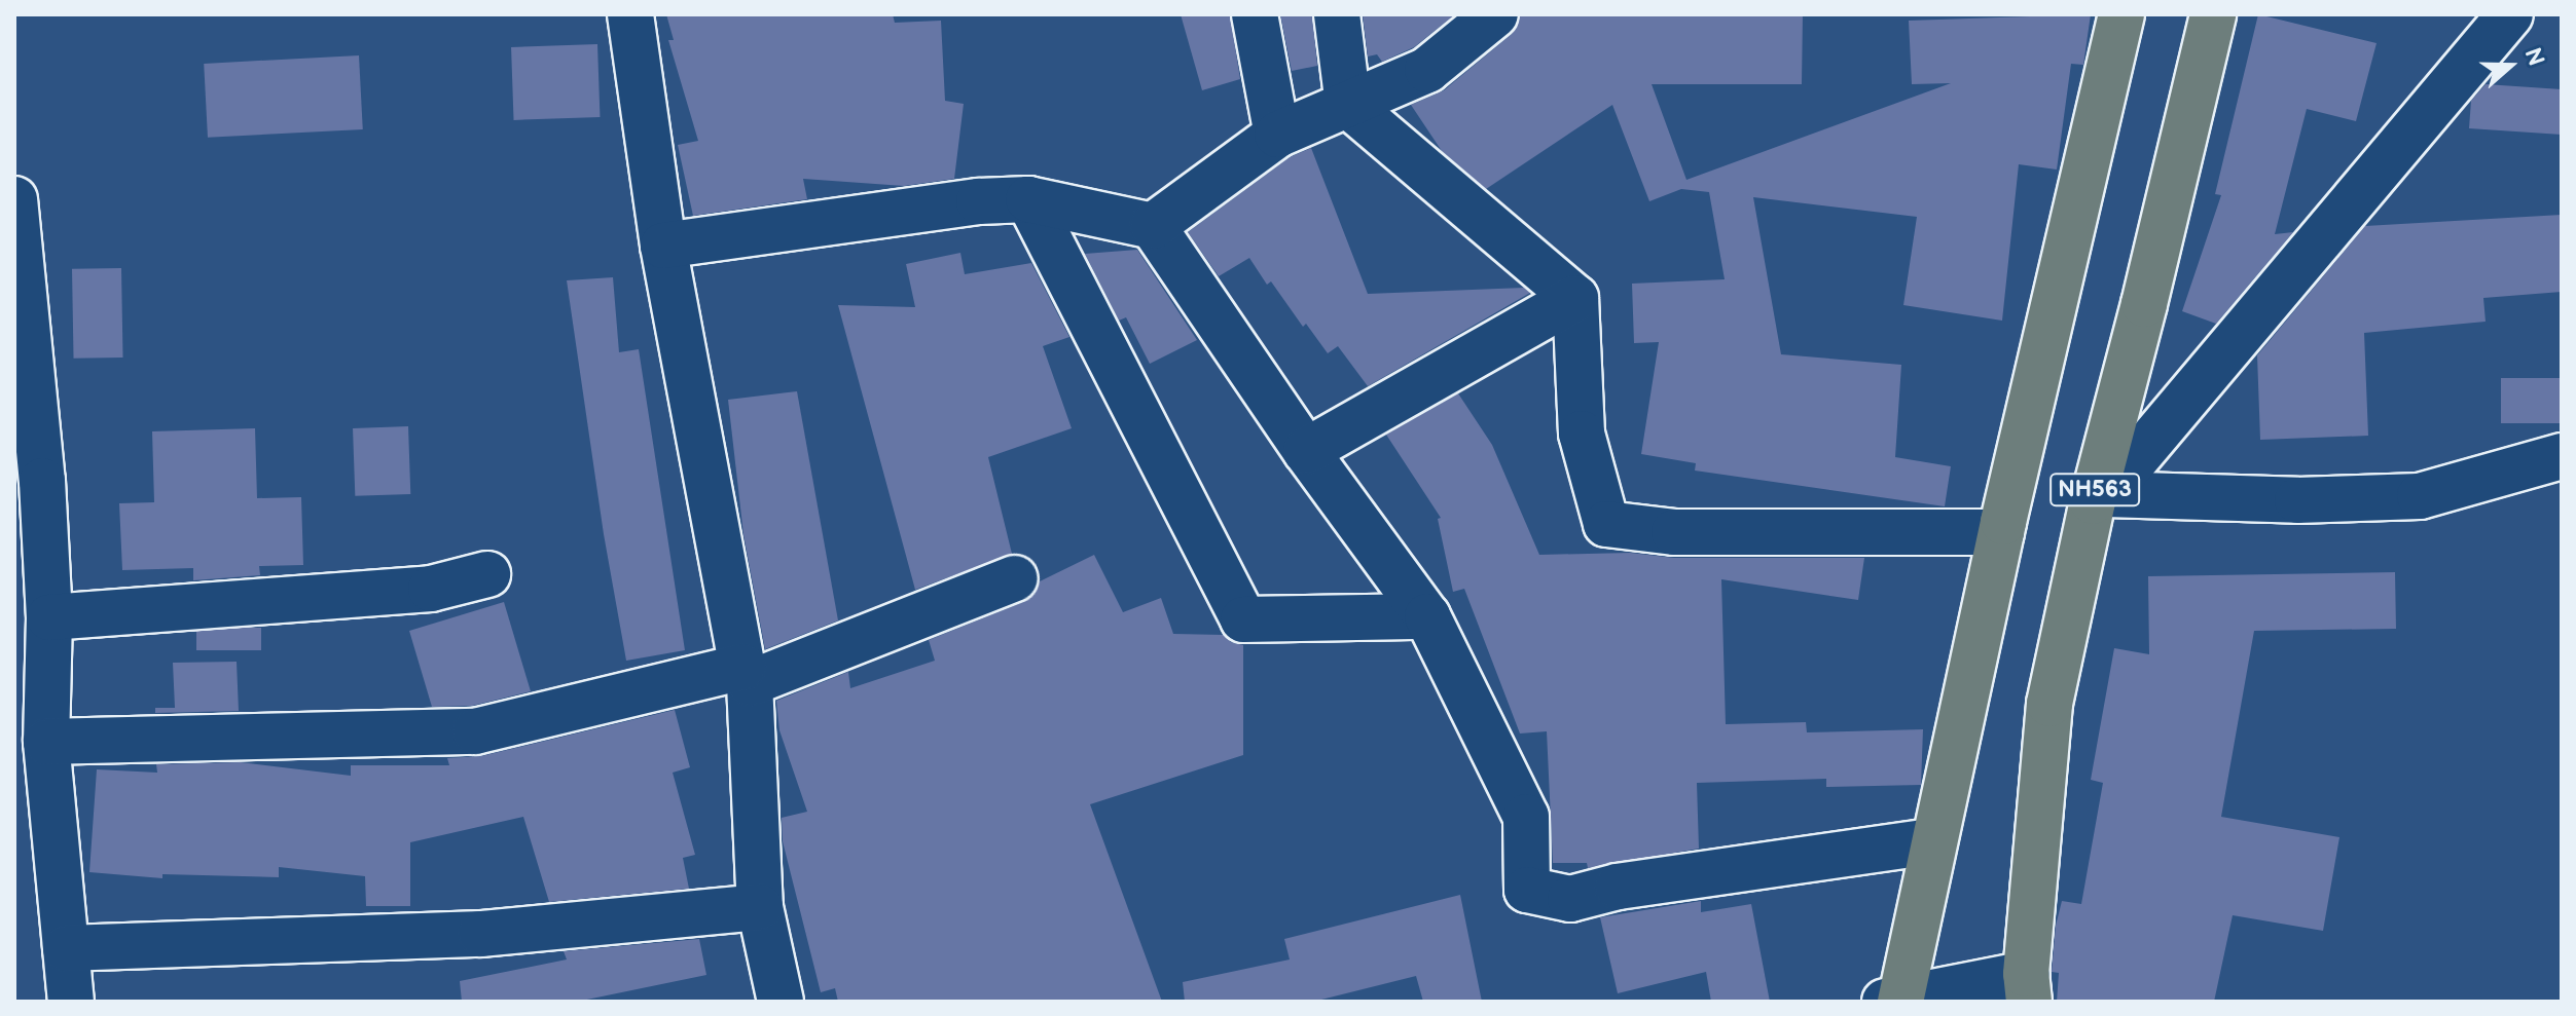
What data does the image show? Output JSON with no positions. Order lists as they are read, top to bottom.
{
  "streets": {
    "highway": ["NH563"]
  },
  "north": "right"
}
